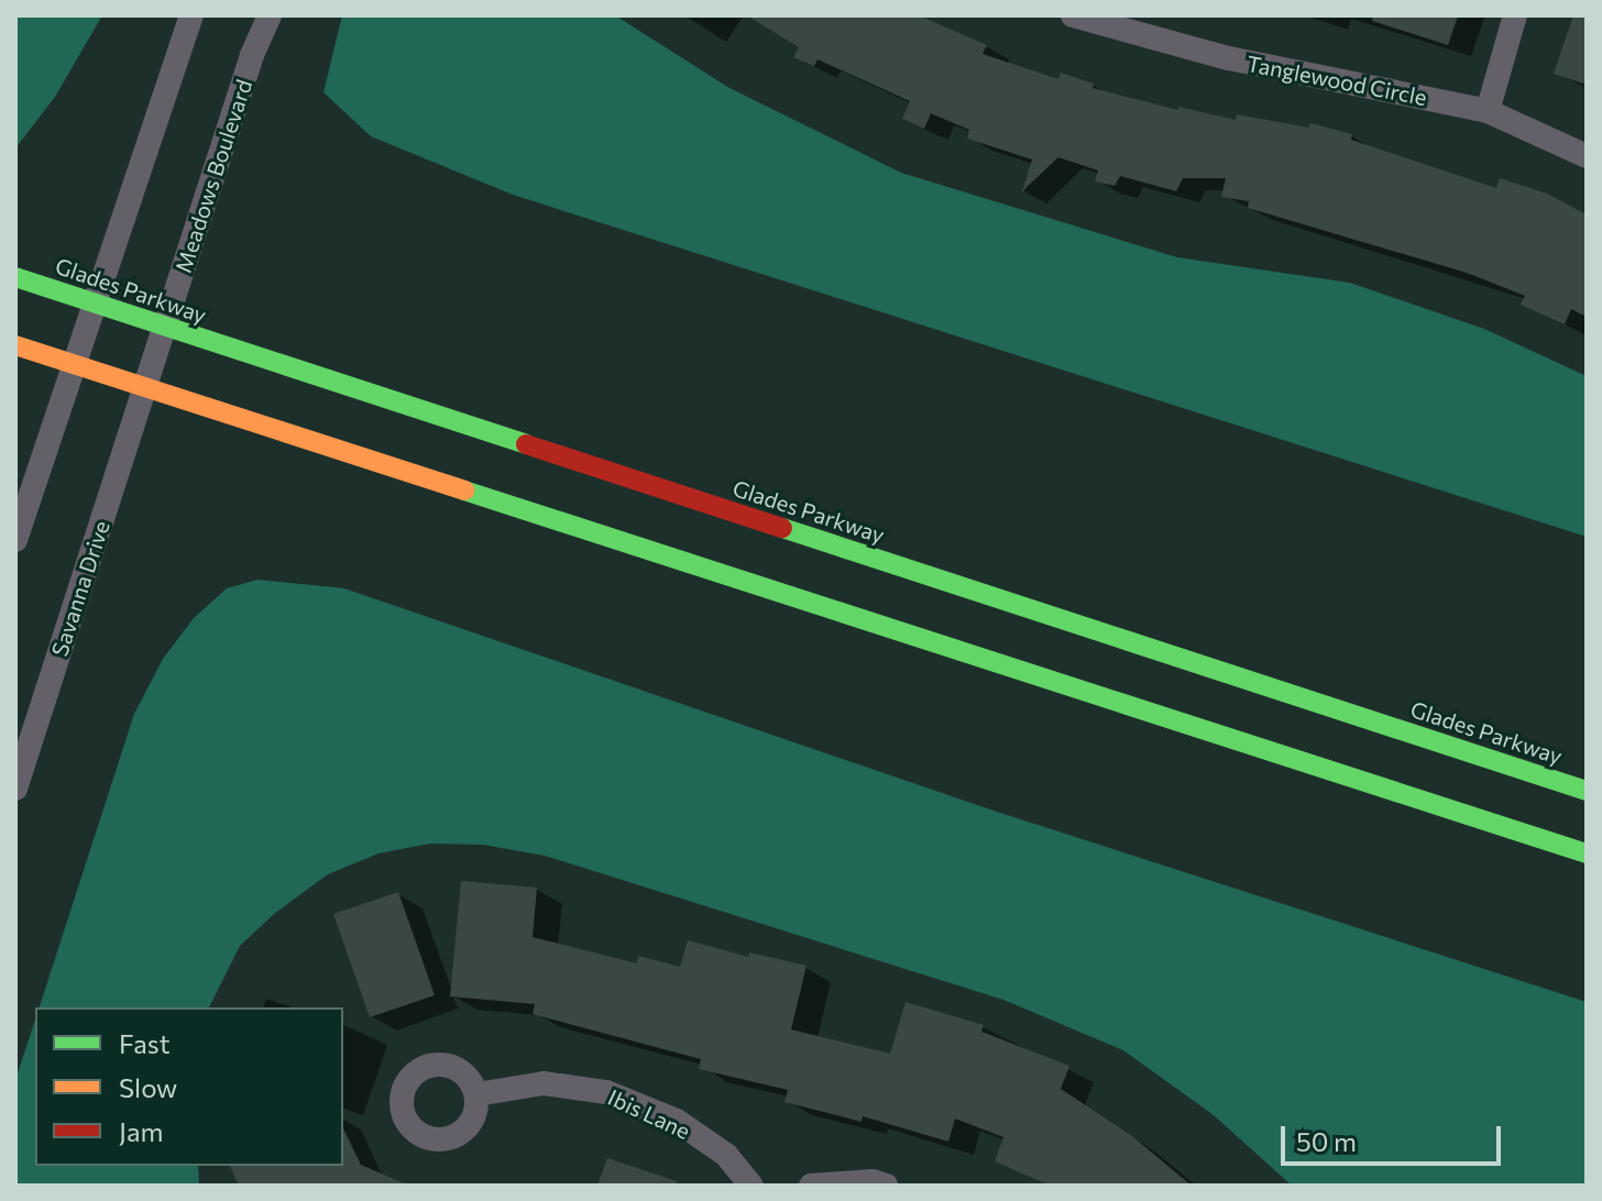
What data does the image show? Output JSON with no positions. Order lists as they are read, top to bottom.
{
  "streets": {
    "main road": ["Glades Parkway"],
    "street": [
      "Tanglewood Circle",
      "Meadows Boulevard",
      "Savanna Drive",
      "Ibis Lane"
    ]
  },
  "crossings": [
    ["Meadows Boulevard", "Glades Parkway"],
    ["Meadows Boulevard", "Savanna Drive"]
  ],
  "legend": ["Fast", "Slow", "Jam"],
  "scale_bar": "50 m"
}
